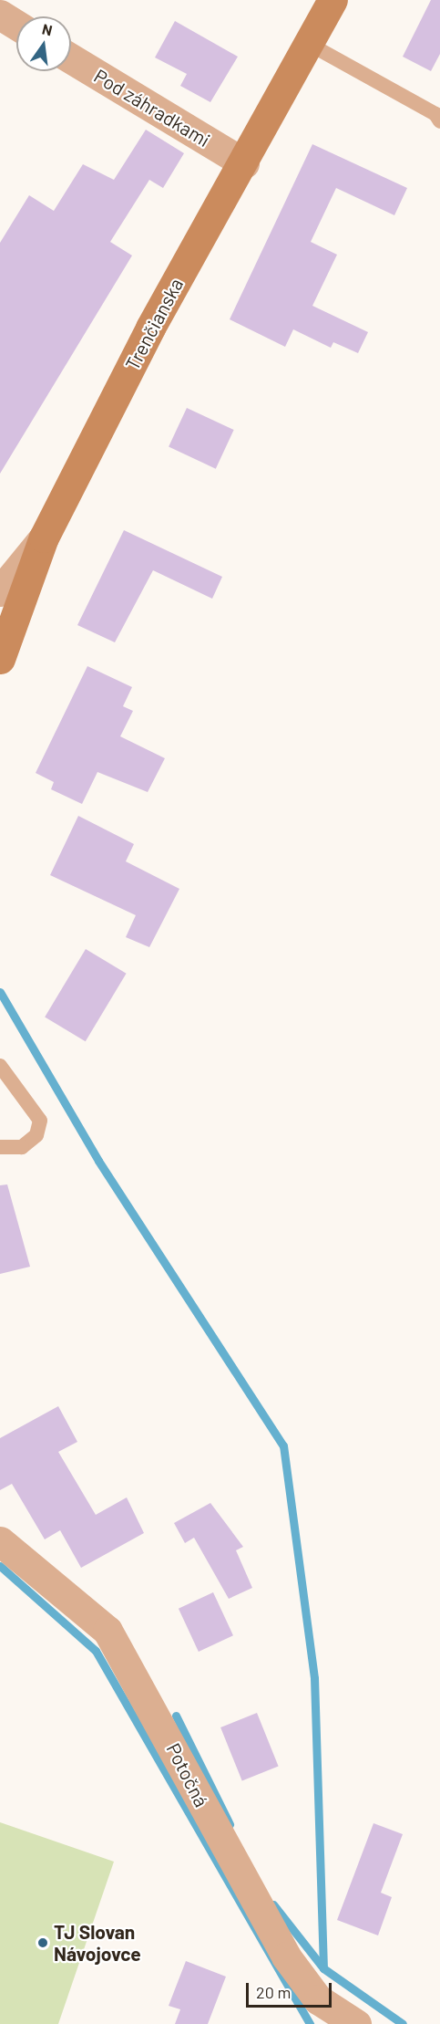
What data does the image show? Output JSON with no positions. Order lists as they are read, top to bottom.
{
  "streets": {
    "main road": ["Trenčianska"],
    "street": ["Pod záhradkami", "Potočná"]
  },
  "crossings": [
    ["Pod záhradkami", "Trenčianska"]
  ],
  "places": ["TJ Slovan Návojovce"],
  "scale_bar": "20 m",
  "north": "top"
}
